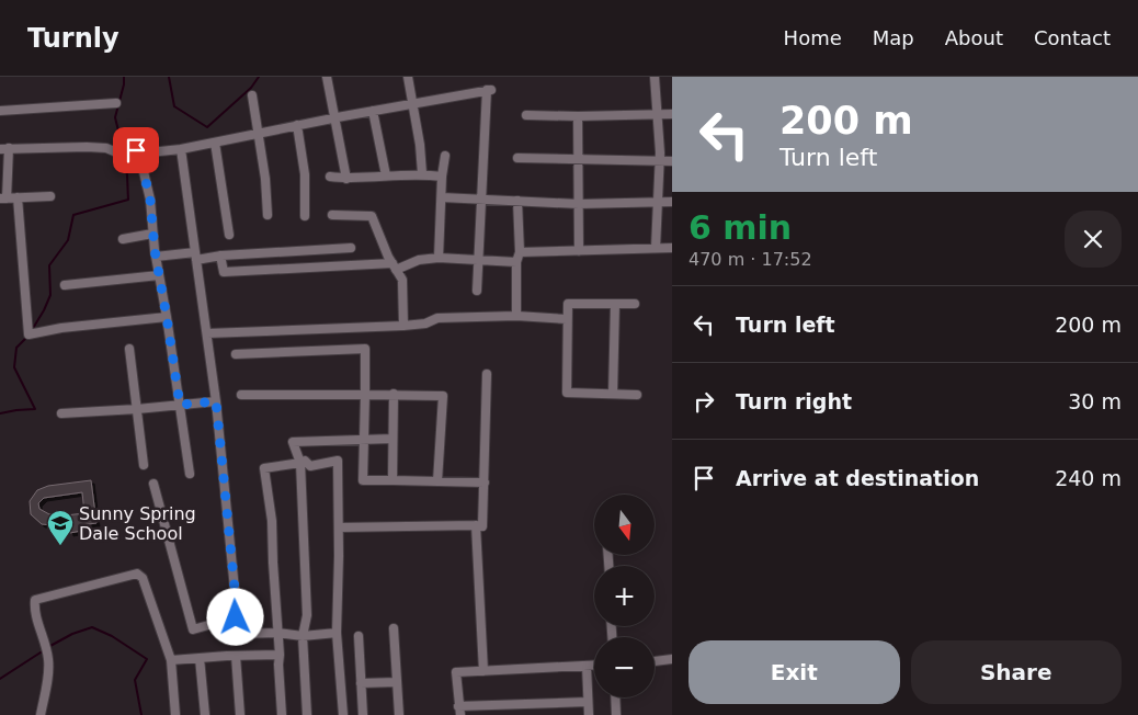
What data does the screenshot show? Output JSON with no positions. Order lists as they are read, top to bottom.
{
  "places": {
    "school or university": ["Sunny Spring Dale School"]
  },
  "north": "bottom",
  "page": {
    "header": "Turnly",
    "nav": [
      "Home",
      "Map",
      "About",
      "Contact"
    ],
    "turn": ["200 m", "Turn left"],
    "heading": ["6 min", "470 m · 17:52"],
    "list": [
      {
        "name": "Turn left",
        "value": "200 m"
      },
      {
        "name": "Turn right",
        "value": "30 m"
      },
      {
        "name": "Arrive at destination",
        "value": "240 m"
      }
    ],
    "map_buttons": ["+", "−"],
    "buttons": ["Exit", "Share"]
  }
}
